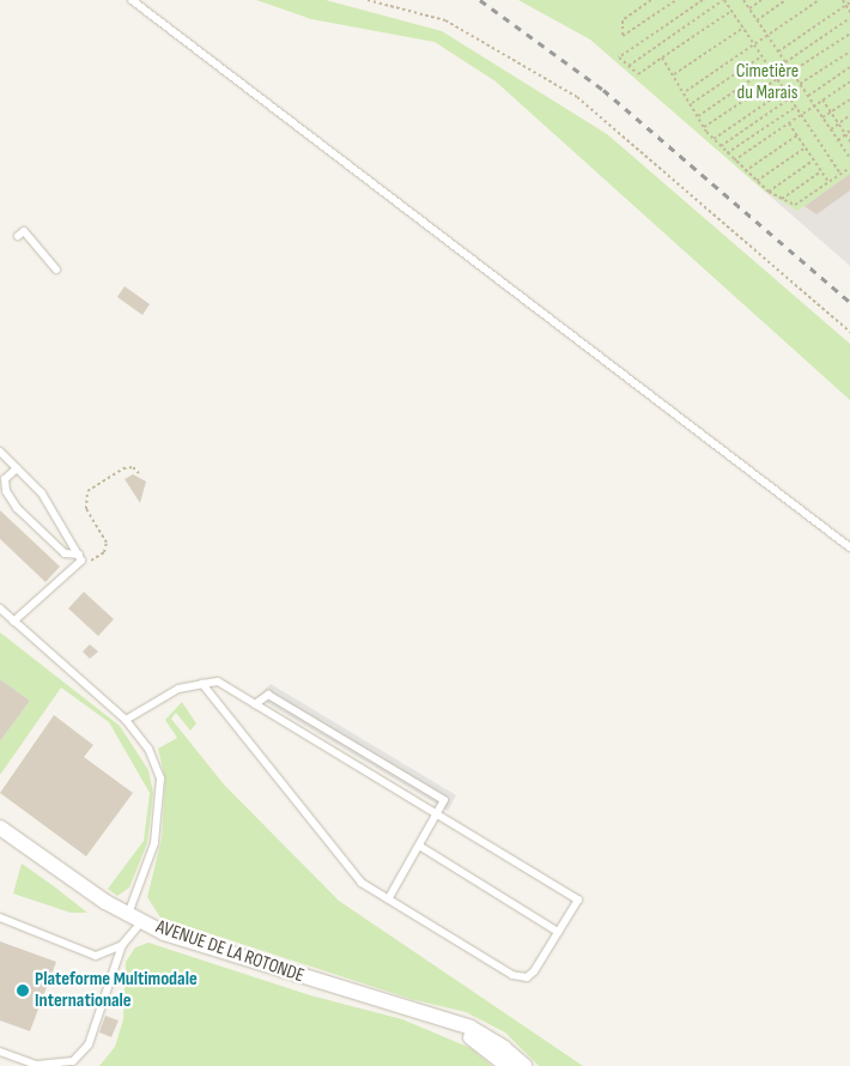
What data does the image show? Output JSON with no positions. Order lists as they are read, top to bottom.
{
  "streets": {
    "street": ["AVENUE DE LA ROTONDE"]
  },
  "parks": ["Cimetière du Marais"],
  "places": ["Plateforme Multimodale Internationale"]
}
